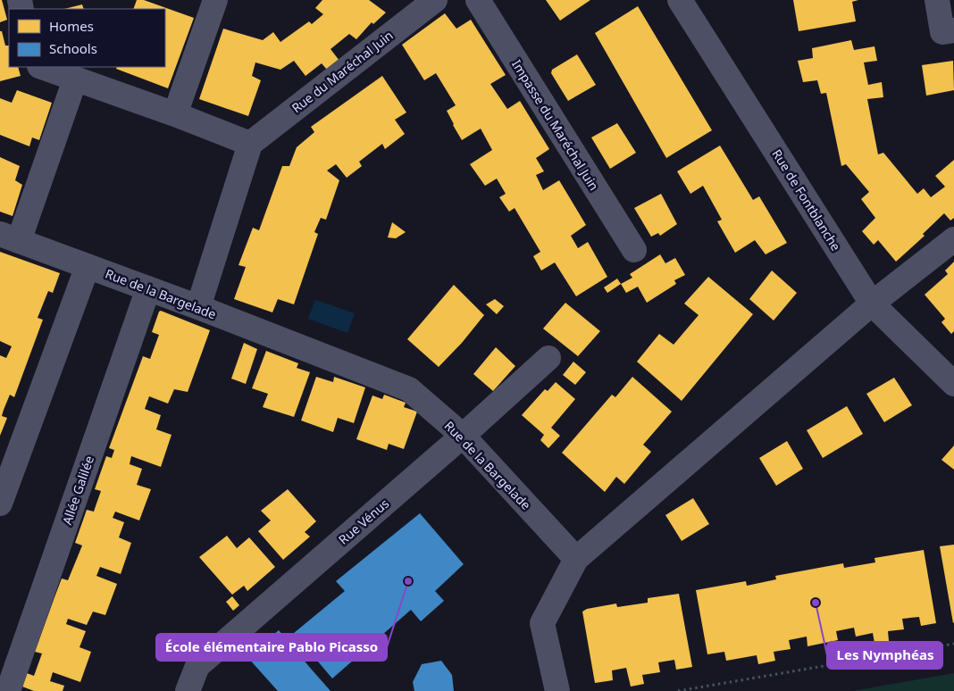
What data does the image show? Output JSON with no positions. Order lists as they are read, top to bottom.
{
  "streets": {
    "street": [
      "Rue du Maréchal Juin",
      "Impasse du Maréchal Juin",
      "Rue de Fontblanche",
      "Rue de la Bargelade",
      "Allée Galilée",
      "Rue Vénus"
    ]
  },
  "crossings": [
    ["Rue de la Bargelade", "Allée Galilée"],
    ["Rue de la Bargelade", "Rue Vénus"]
  ],
  "places": ["École élémentaire Pablo Picasso", "Les Nymphéas"],
  "legend": ["Homes", "Schools"]
}
